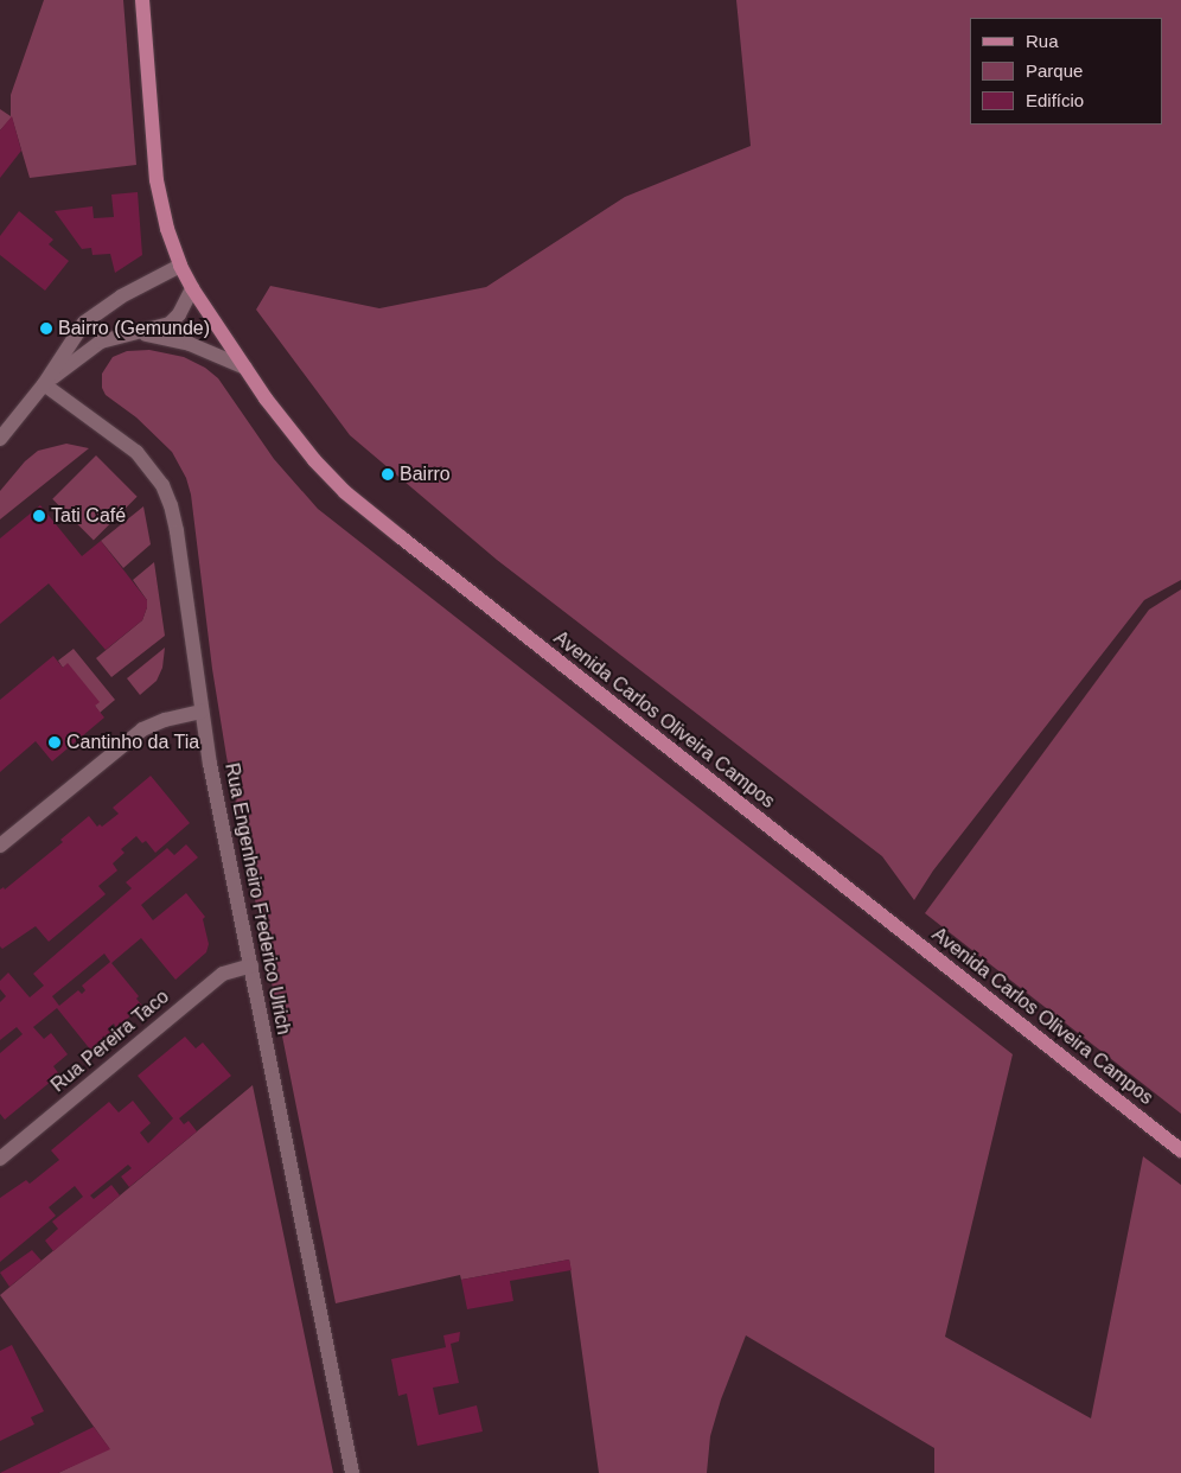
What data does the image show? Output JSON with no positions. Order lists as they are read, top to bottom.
{
  "streets": {
    "main road": ["Avenida Carlos Oliveira Campos"],
    "street": ["Rua Engenheiro Frederico Ulrich", "Rua Pereira Taco"]
  },
  "crossings": [
    ["Rua Engenheiro Frederico Ulrich", "Rua Pereira Taco"]
  ],
  "places": [
    "Bairro (Gemunde)",
    "Bairro",
    "Tati Café",
    "Cantinho da Tia"
  ],
  "legend": ["Rua", "Parque", "Edifício"]
}
